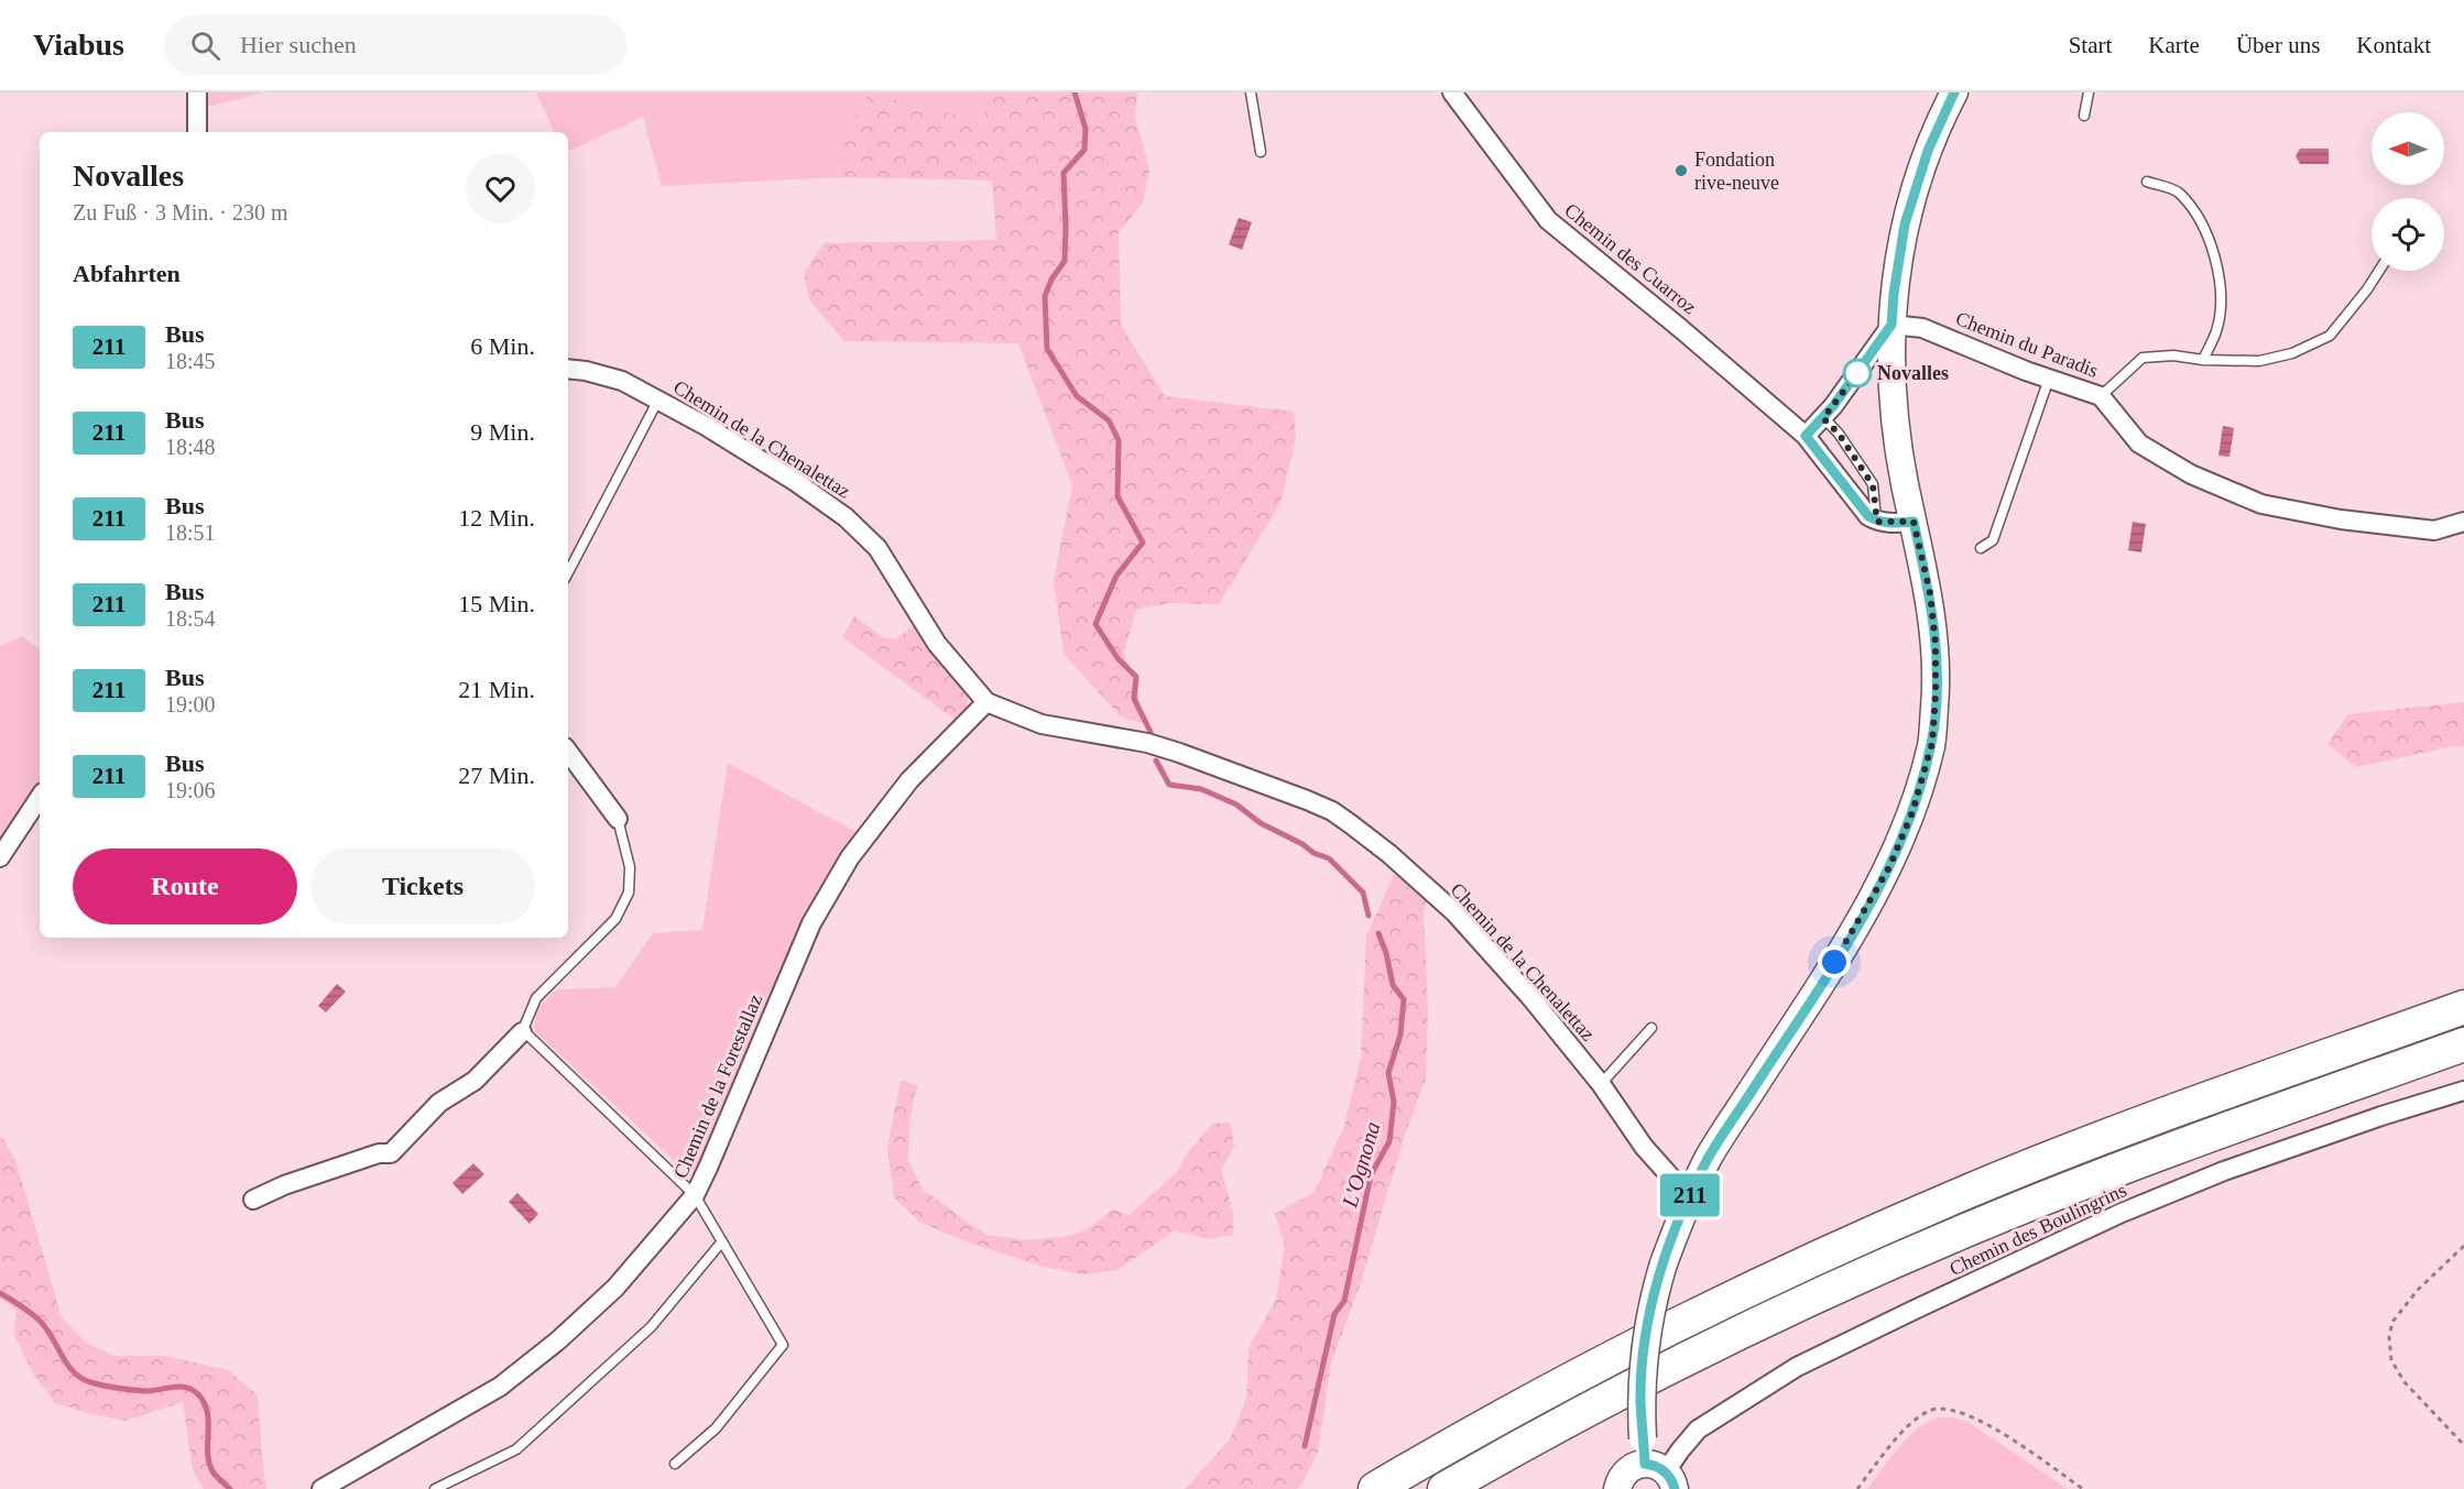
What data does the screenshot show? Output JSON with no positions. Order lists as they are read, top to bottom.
{
  "streets": {
    "street": [
      "Chemin des Cuarroz",
      "Chemin du Paradis",
      "Chemin de la Chenalettaz",
      "Chemin de la Forestallaz",
      "Chemin des Boulingrins"
    ]
  },
  "crossings": [
    ["Chemin de la Chenalettaz", "Chemin de la Forestallaz"]
  ],
  "water": ["L'Ognona"],
  "places": ["Fondation rive-neuve", "Novalles"],
  "lines": ["bus line 211"],
  "north": "left",
  "page": {
    "header": "Viabus",
    "search": "Hier suchen",
    "nav": [
      "Start",
      "Karte",
      "Über uns",
      "Kontakt"
    ],
    "on_map": "211",
    "heading": [
      ["Novalles", "Zu Fuß · 3 Min. · 230 m"],
      "Abfahrten"
    ],
    "list": [
      {
        "mark": "211",
        "name": "Bus",
        "note": "18:45",
        "value": "6 Min."
      },
      {
        "mark": "211",
        "name": "Bus",
        "note": "18:48",
        "value": "9 Min."
      },
      {
        "mark": "211",
        "name": "Bus",
        "note": "18:51",
        "value": "12 Min."
      },
      {
        "mark": "211",
        "name": "Bus",
        "note": "18:54",
        "value": "15 Min."
      },
      {
        "mark": "211",
        "name": "Bus",
        "note": "19:00",
        "value": "21 Min."
      },
      {
        "mark": "211",
        "name": "Bus",
        "note": "19:06",
        "value": "27 Min."
      }
    ],
    "buttons": ["Route", "Tickets"]
  }
}
